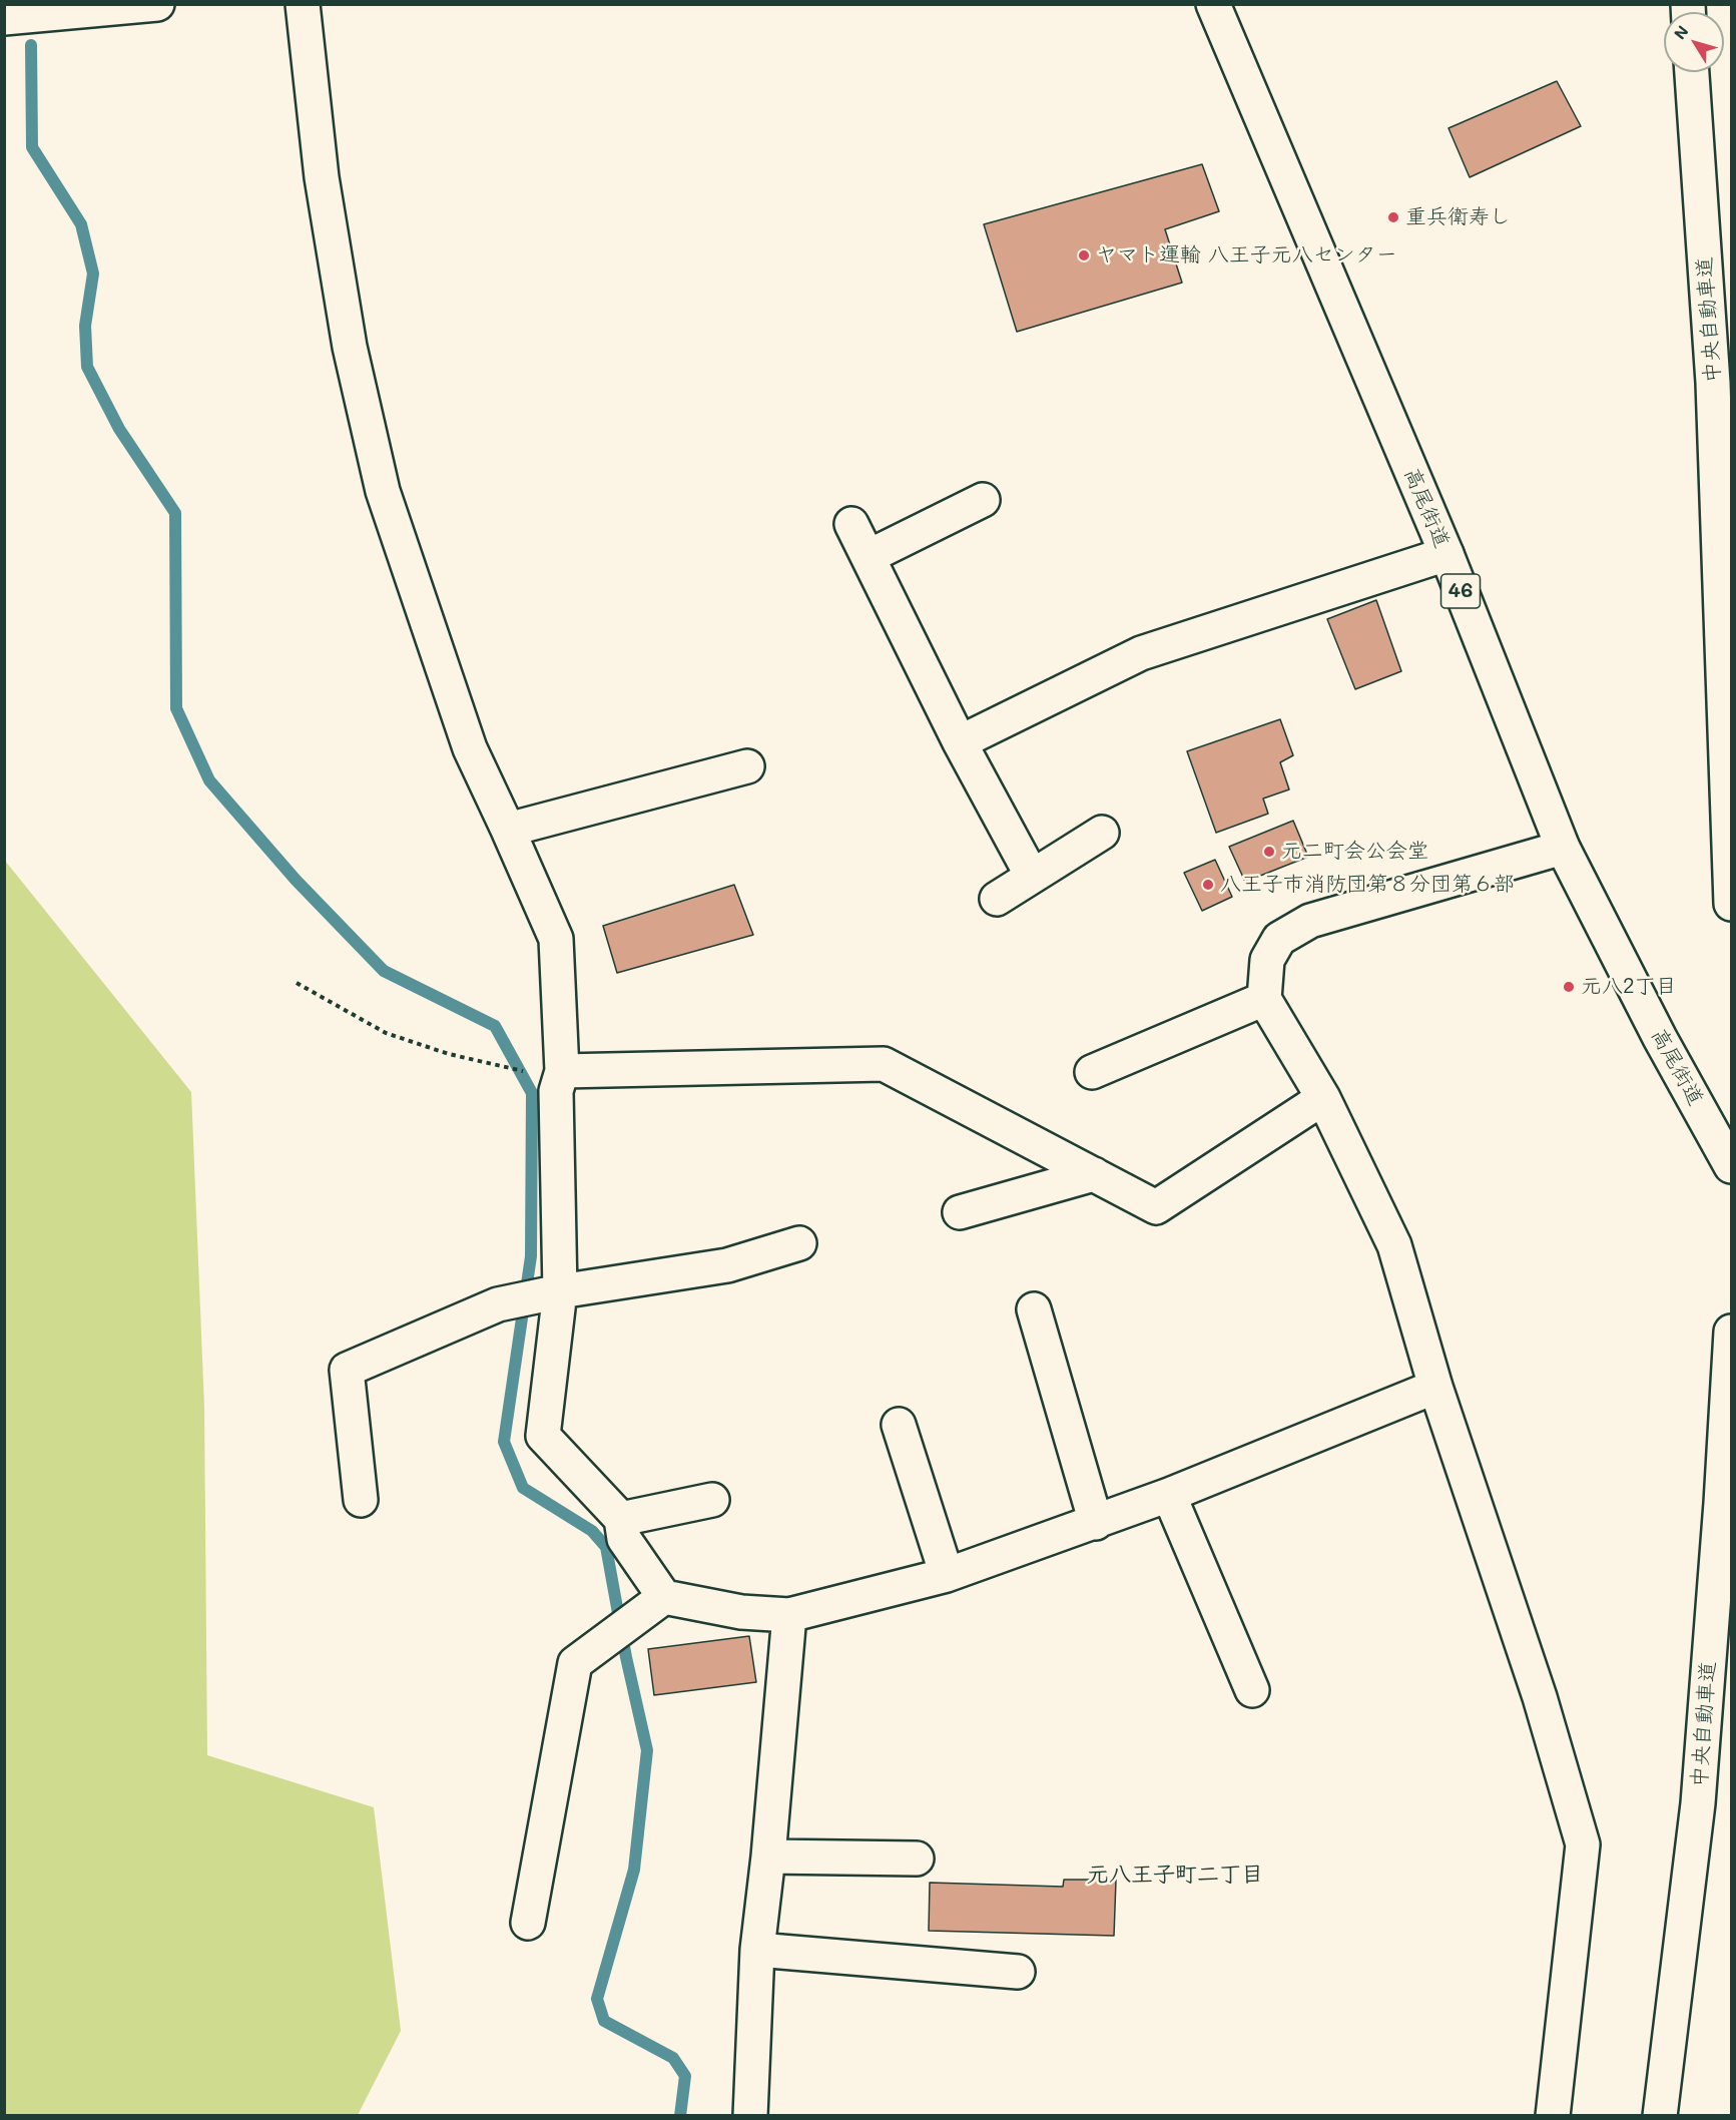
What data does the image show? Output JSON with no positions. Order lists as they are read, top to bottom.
{
  "streets": {
    "main road": ["中央自動車道", "高尾街道", "46"]
  },
  "districts": ["元八王子町二丁目"],
  "places": [
    "重兵衛寿し",
    "ヤマト運輸 八王子元八センター",
    "元二町会公会堂",
    "八王子市消防団第８分団第６部",
    "元八2丁目"
  ],
  "north": "top left"
}
